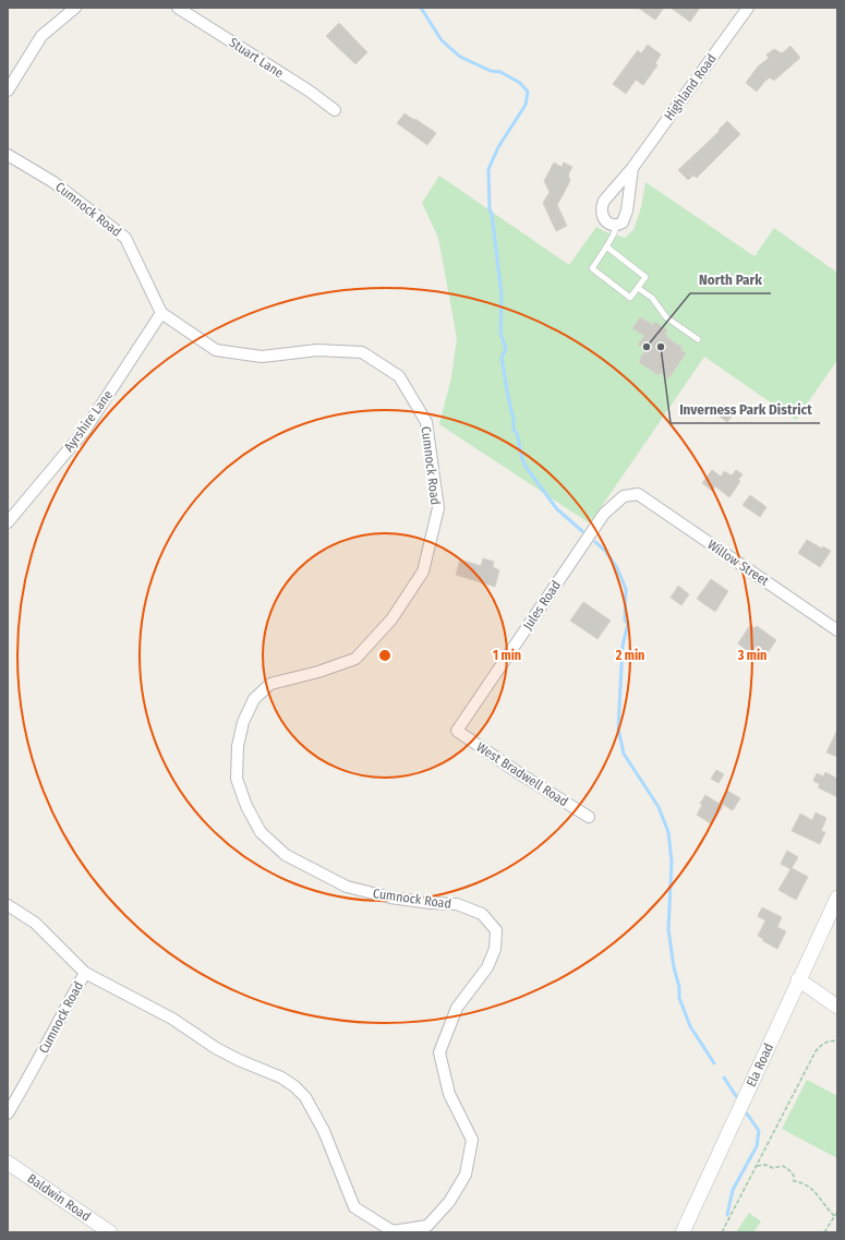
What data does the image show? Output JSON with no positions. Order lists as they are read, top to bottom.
{
  "streets": {
    "main road": ["Ela Road", "Baldwin Road"],
    "street": [
      "Stuart Lane",
      "Highland Road",
      "Cumnock Road",
      "Ayrshire Lane",
      "Willow Street",
      "Jules Road",
      "West Bradwell Road"
    ]
  },
  "crossings": [
    ["Cumnock Road", "Ayrshire Lane"],
    ["Willow Street", "Jules Road"],
    ["Jules Road", "West Bradwell Road"]
  ],
  "places": ["North Park", "Inverness Park District"],
  "rings": ["1 min", "2 min", "3 min"]
}
